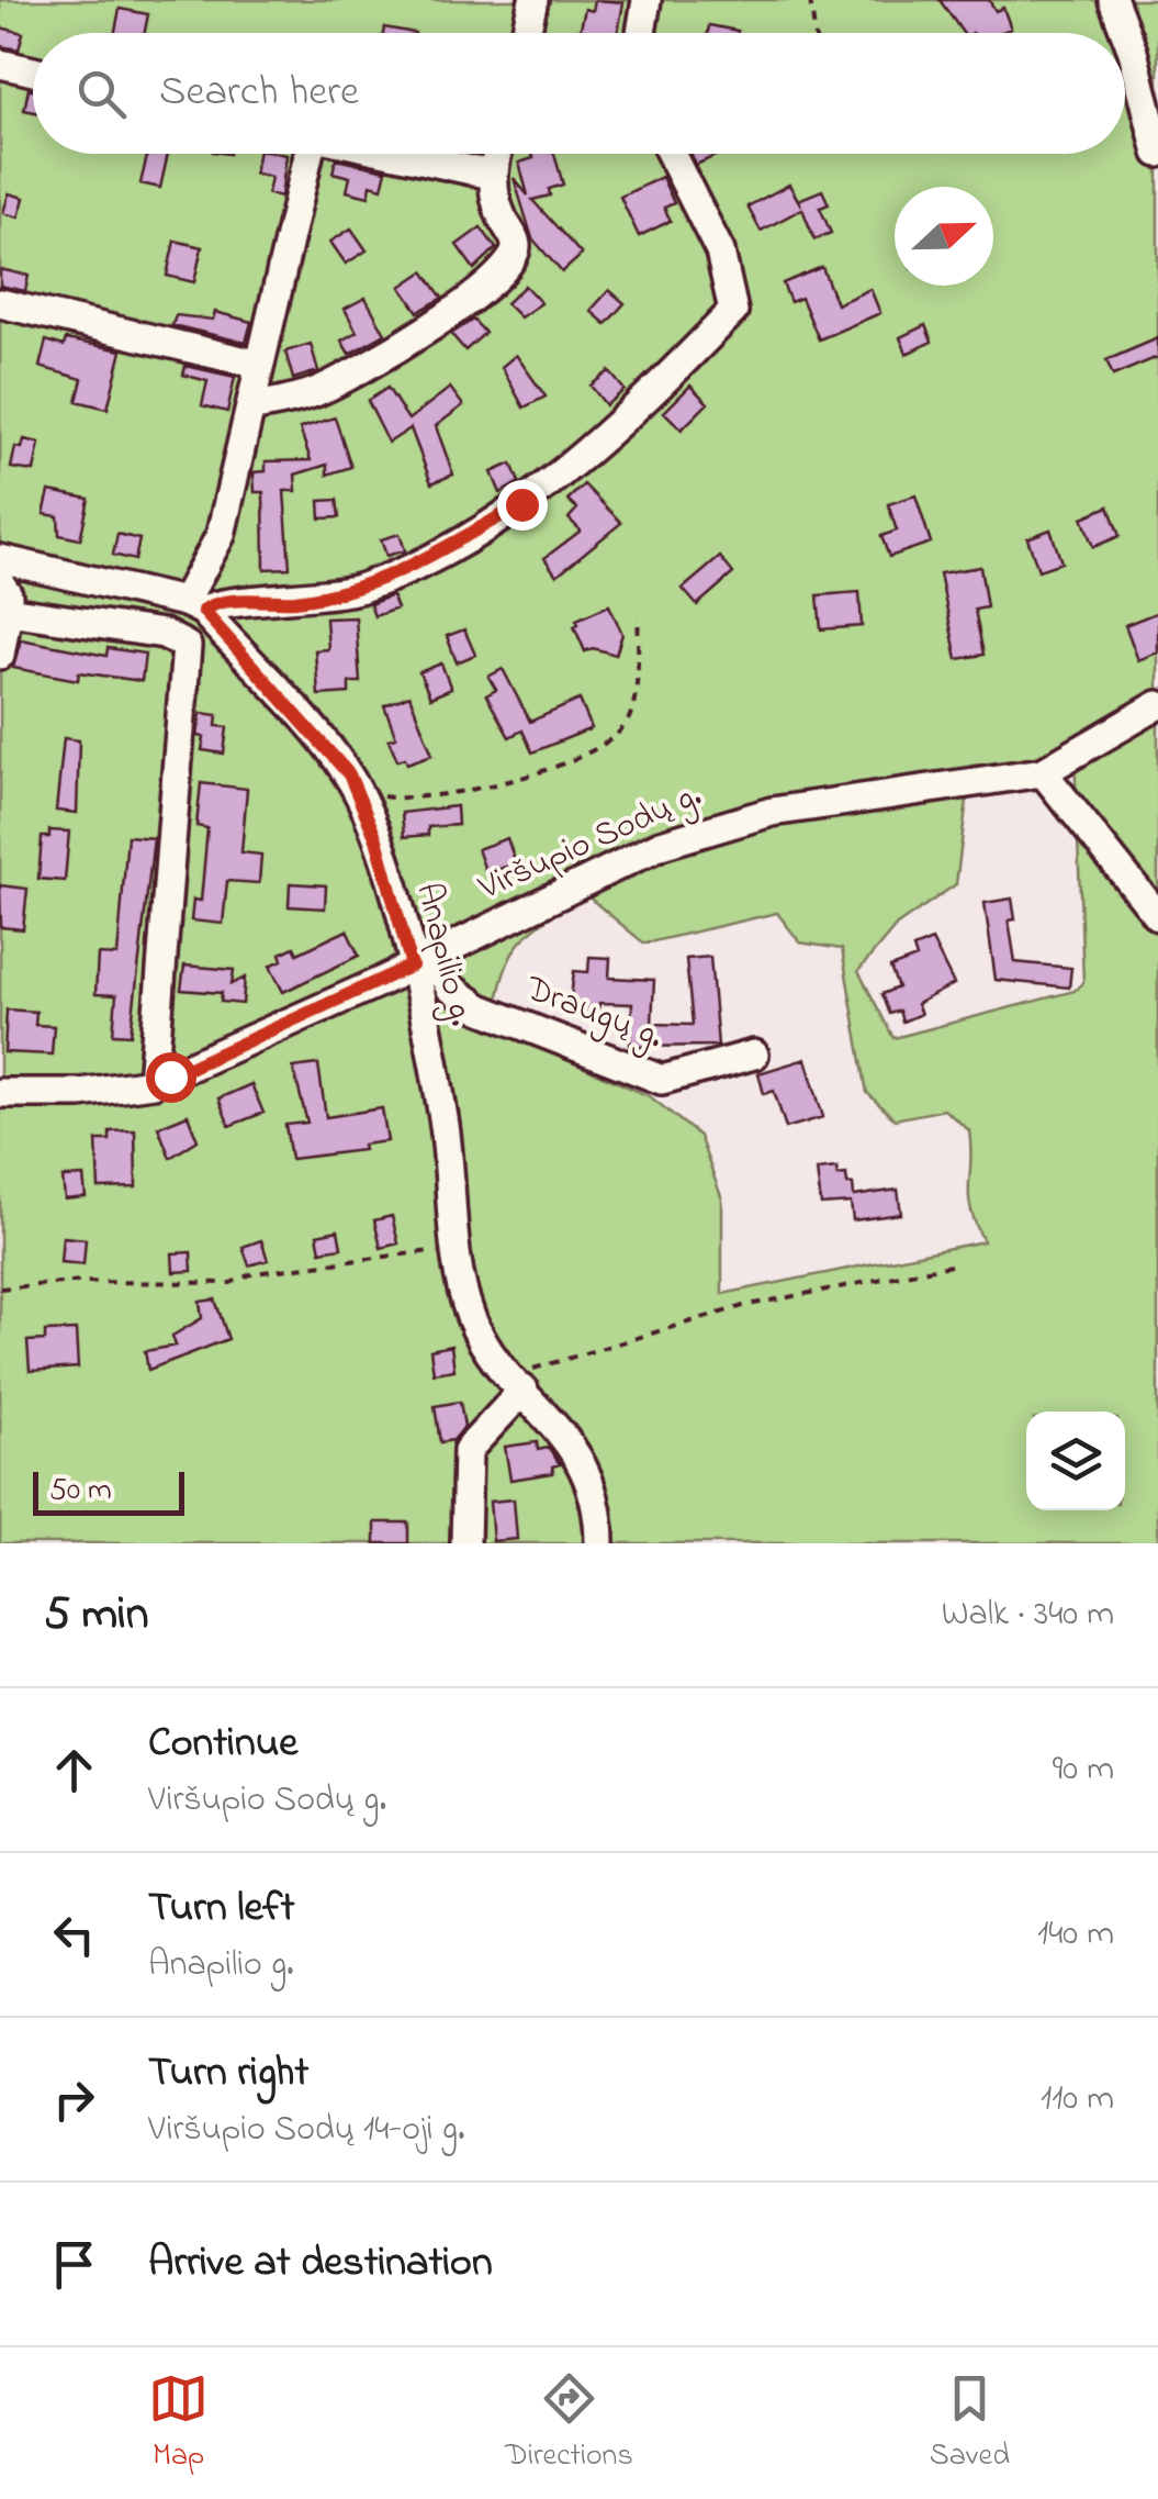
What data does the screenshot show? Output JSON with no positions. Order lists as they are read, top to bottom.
{
  "streets": {
    "street": ["Viršupio Sodų g.", "Anapilio g.", "Draugų g."]
  },
  "crossings": [
    ["Viršupio Sodų g.", "Anapilio g."],
    ["Viršupio Sodų g.", "Draugų g."],
    ["Anapilio g.", "Draugų g."]
  ],
  "scale_bar": "50 m",
  "north": "right",
  "page": {
    "search": "Search here",
    "scale": "50 m",
    "heading": ["5 min", "Walk · 340 m"],
    "list": [
      ["Continue", "Viršupio Sodų g.", "90 m"],
      ["Turn left", "Anapilio g.", "140 m"],
      ["Turn right", "Viršupio Sodų 14-oji g.", "110 m"],
      "Arrive at destination"
    ],
    "nav": ["Map", "Directions", "Saved"]
  }
}
